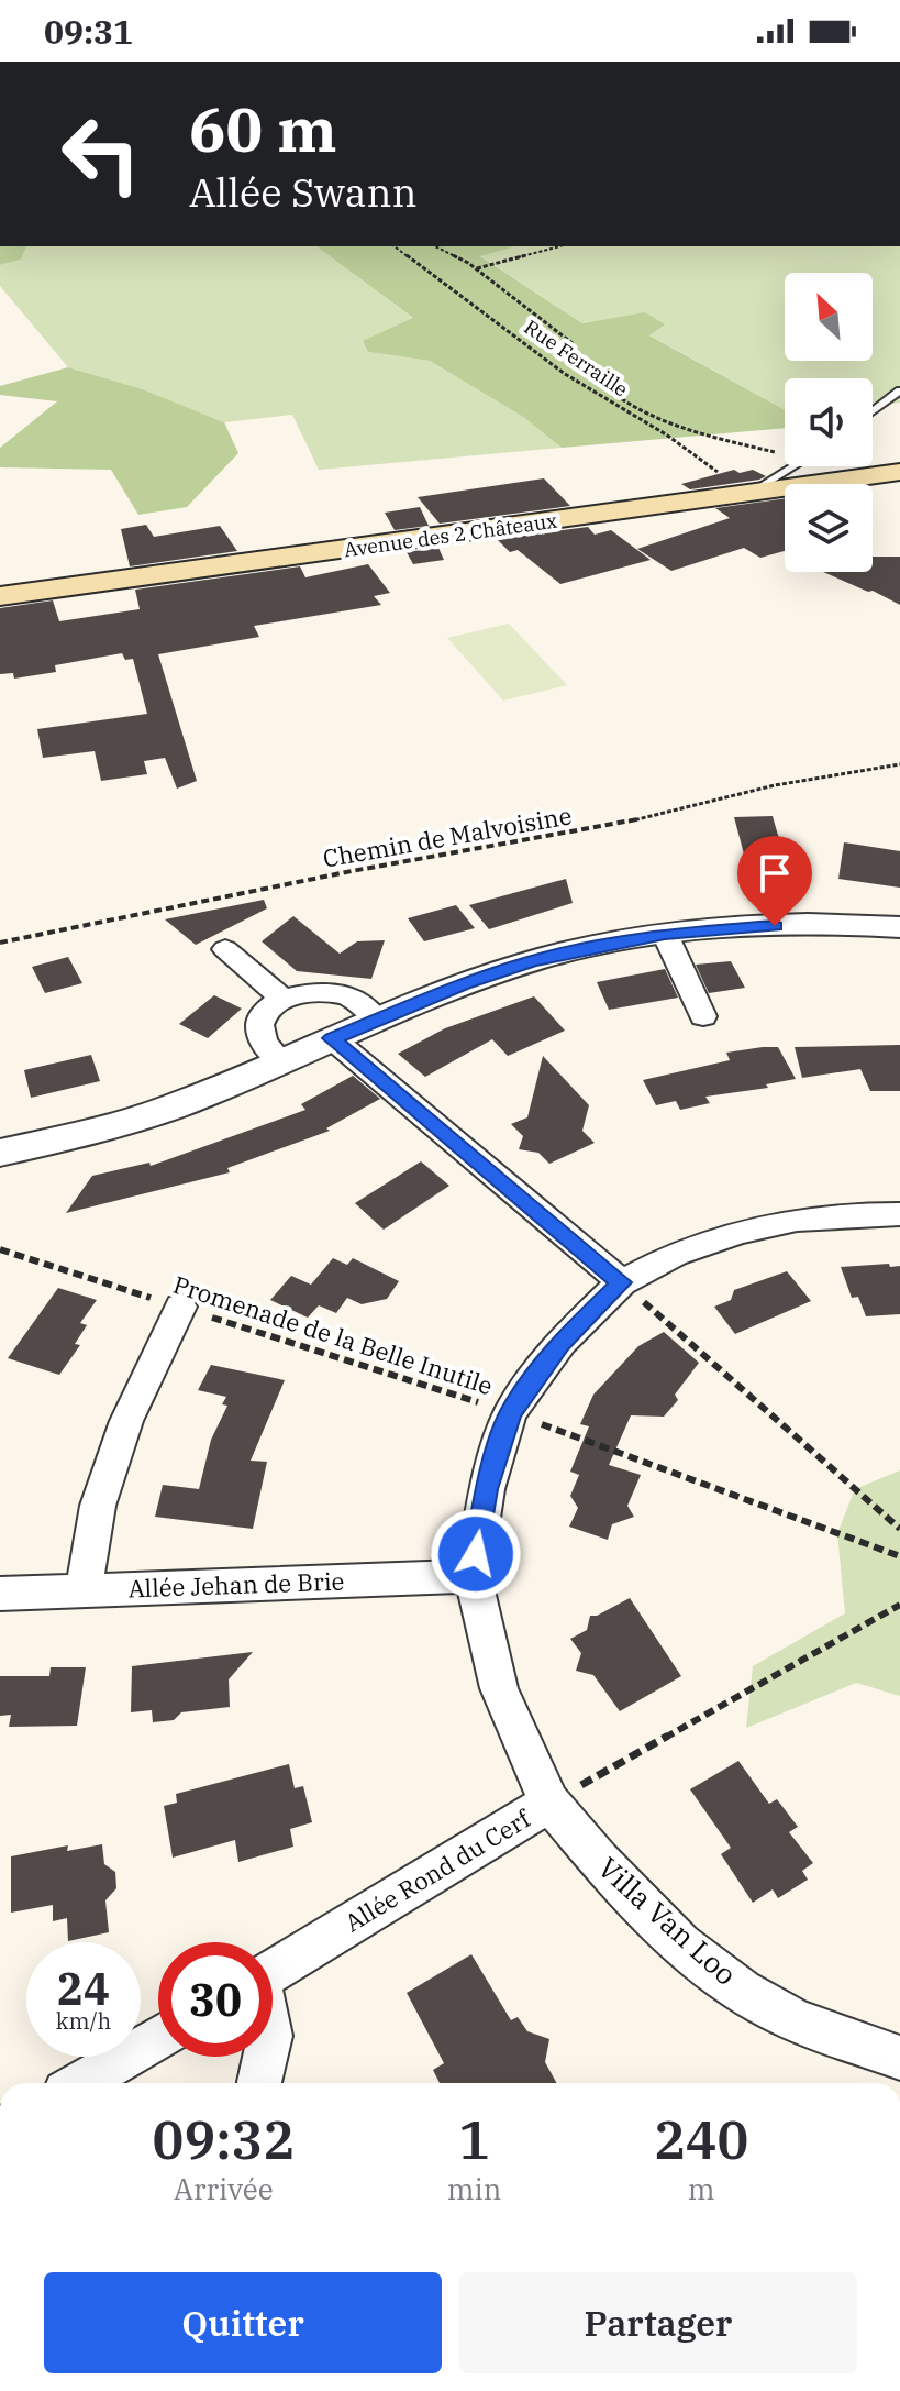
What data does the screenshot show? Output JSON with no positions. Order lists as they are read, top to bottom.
{
  "streets": {
    "main road": ["Avenue des 2 Châteaux"],
    "street": ["Allée Jehan de Brie", "Allée Rond du Cerf", "Villa Van Loo"],
    "path": ["Rue Ferraille", "Chemin de Malvoisine", "Promenade de la Belle Inutile"]
  },
  "crossings": [
    ["Rue Ferraille", "Avenue des 2 Châteaux"],
    ["Promenade de la Belle Inutile", "Allée Rond du Cerf"],
    ["Allée Jehan de Brie", "Allée Rond du Cerf"],
    ["Allée Rond du Cerf", "Villa Van Loo"]
  ],
  "north": "top left",
  "page": {
    "status": "09:31",
    "turn": ["60 m", "Allée Swann"],
    "speed": "24 km/h",
    "limit": "30",
    "eta": [
      "09:32",
      "Arrivée",
      "1",
      "min",
      "240",
      "m"
    ],
    "buttons": ["Quitter", "Partager"]
  }
}
